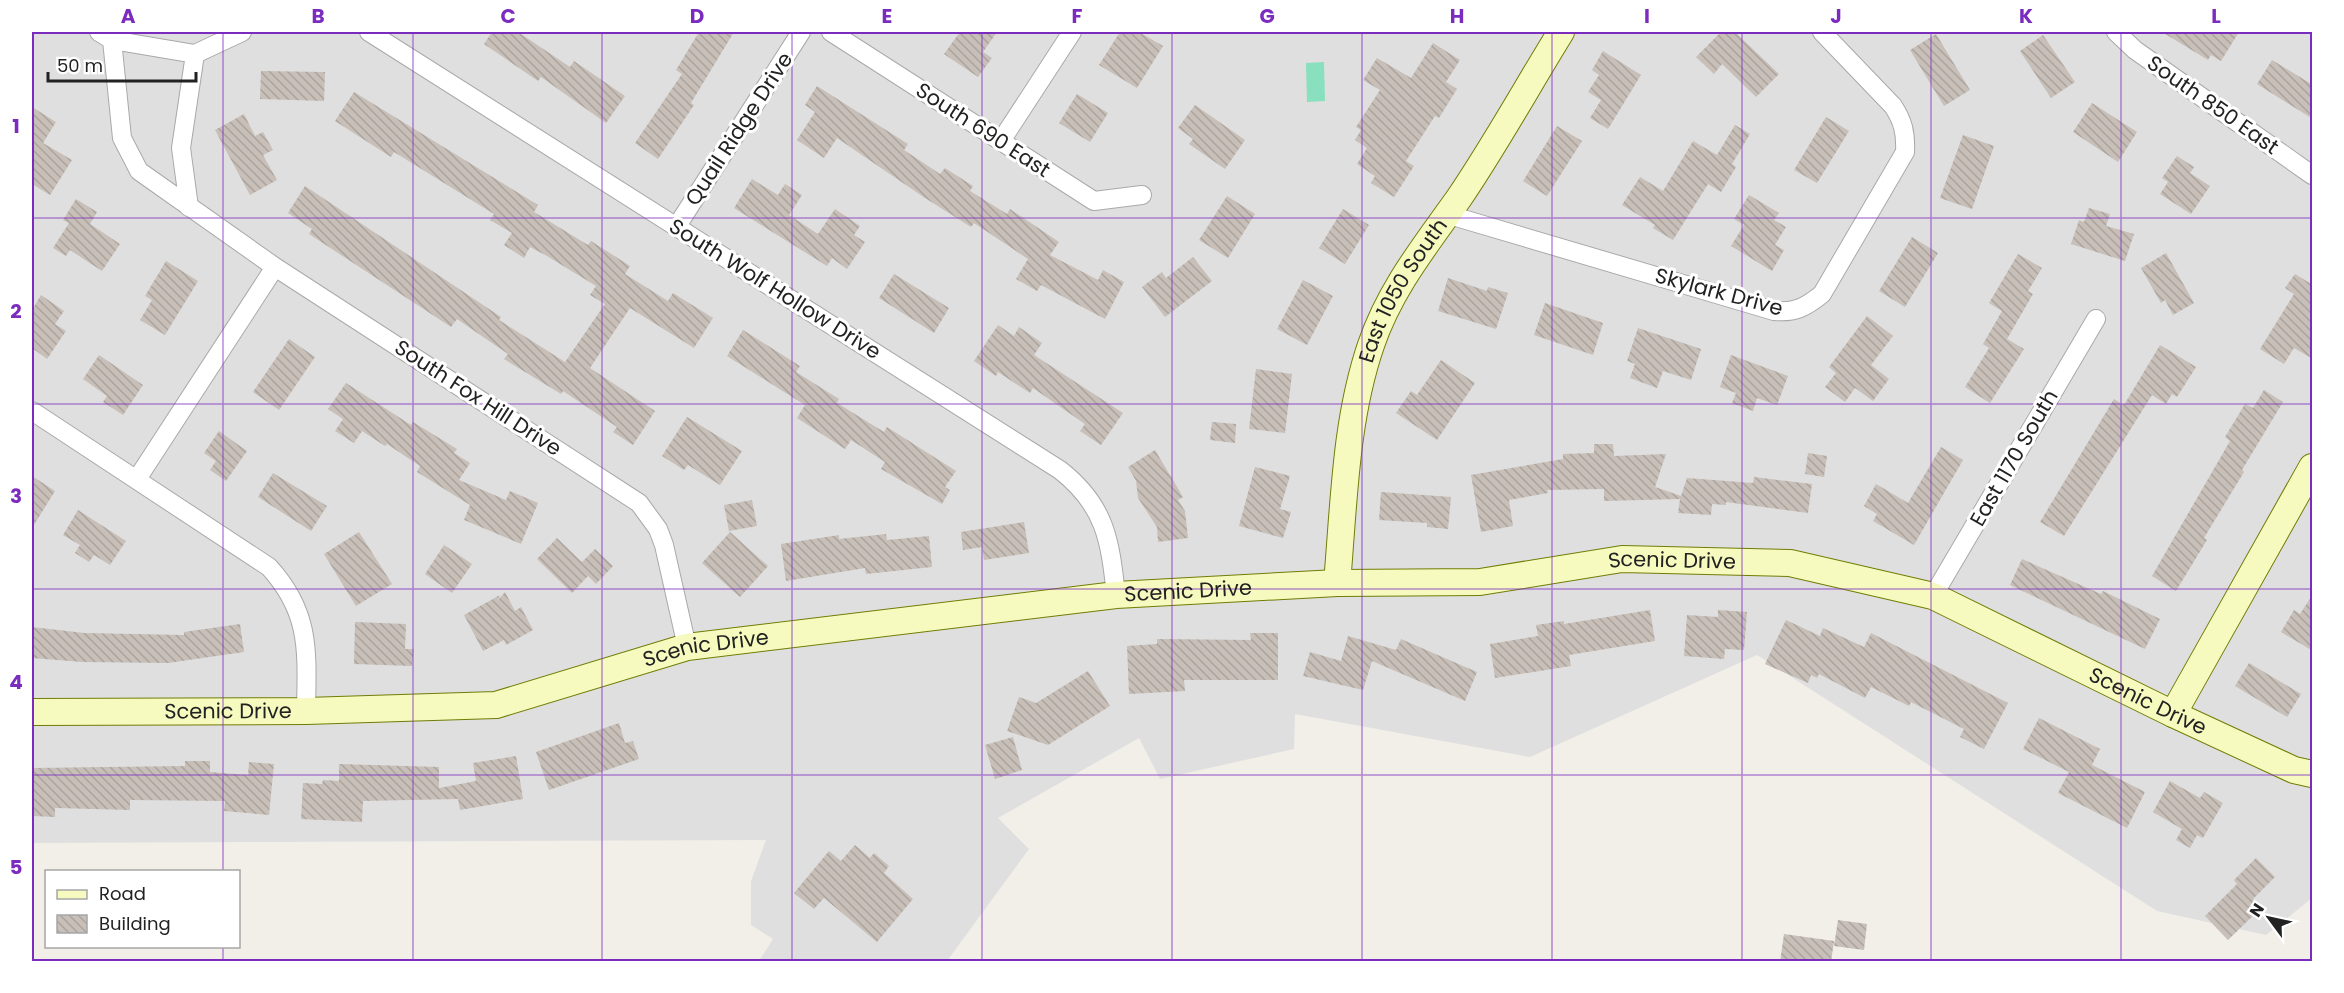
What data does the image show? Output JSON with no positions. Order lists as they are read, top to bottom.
{
  "streets": {
    "street": [
      "South 850 East",
      "Quail Ridge Drive",
      "South 690 East",
      "South Wolf Hollow Drive",
      "East 1050 South",
      "Skylark Drive",
      "South Fox Hill Drive",
      "East 1170 South",
      "Scenic Drive"
    ]
  },
  "crossings": [
    ["Quail Ridge Drive", "South Wolf Hollow Drive"],
    ["South Wolf Hollow Drive", "Scenic Drive"],
    ["East 1050 South", "Skylark Drive"],
    ["East 1050 South", "Scenic Drive"],
    ["South Fox Hill Drive", "Scenic Drive"],
    ["East 1170 South", "Scenic Drive"]
  ],
  "legend": ["Road", "Building"],
  "scale_bar": "50 m",
  "north": "top left",
  "grid": {
    "columns": [
      "A",
      "B",
      "C",
      "D",
      "E",
      "F",
      "G",
      "H",
      "I",
      "J",
      "K",
      "L"
    ],
    "rows": [
      "1",
      "2",
      "3",
      "4",
      "5"
    ]
  }
}
